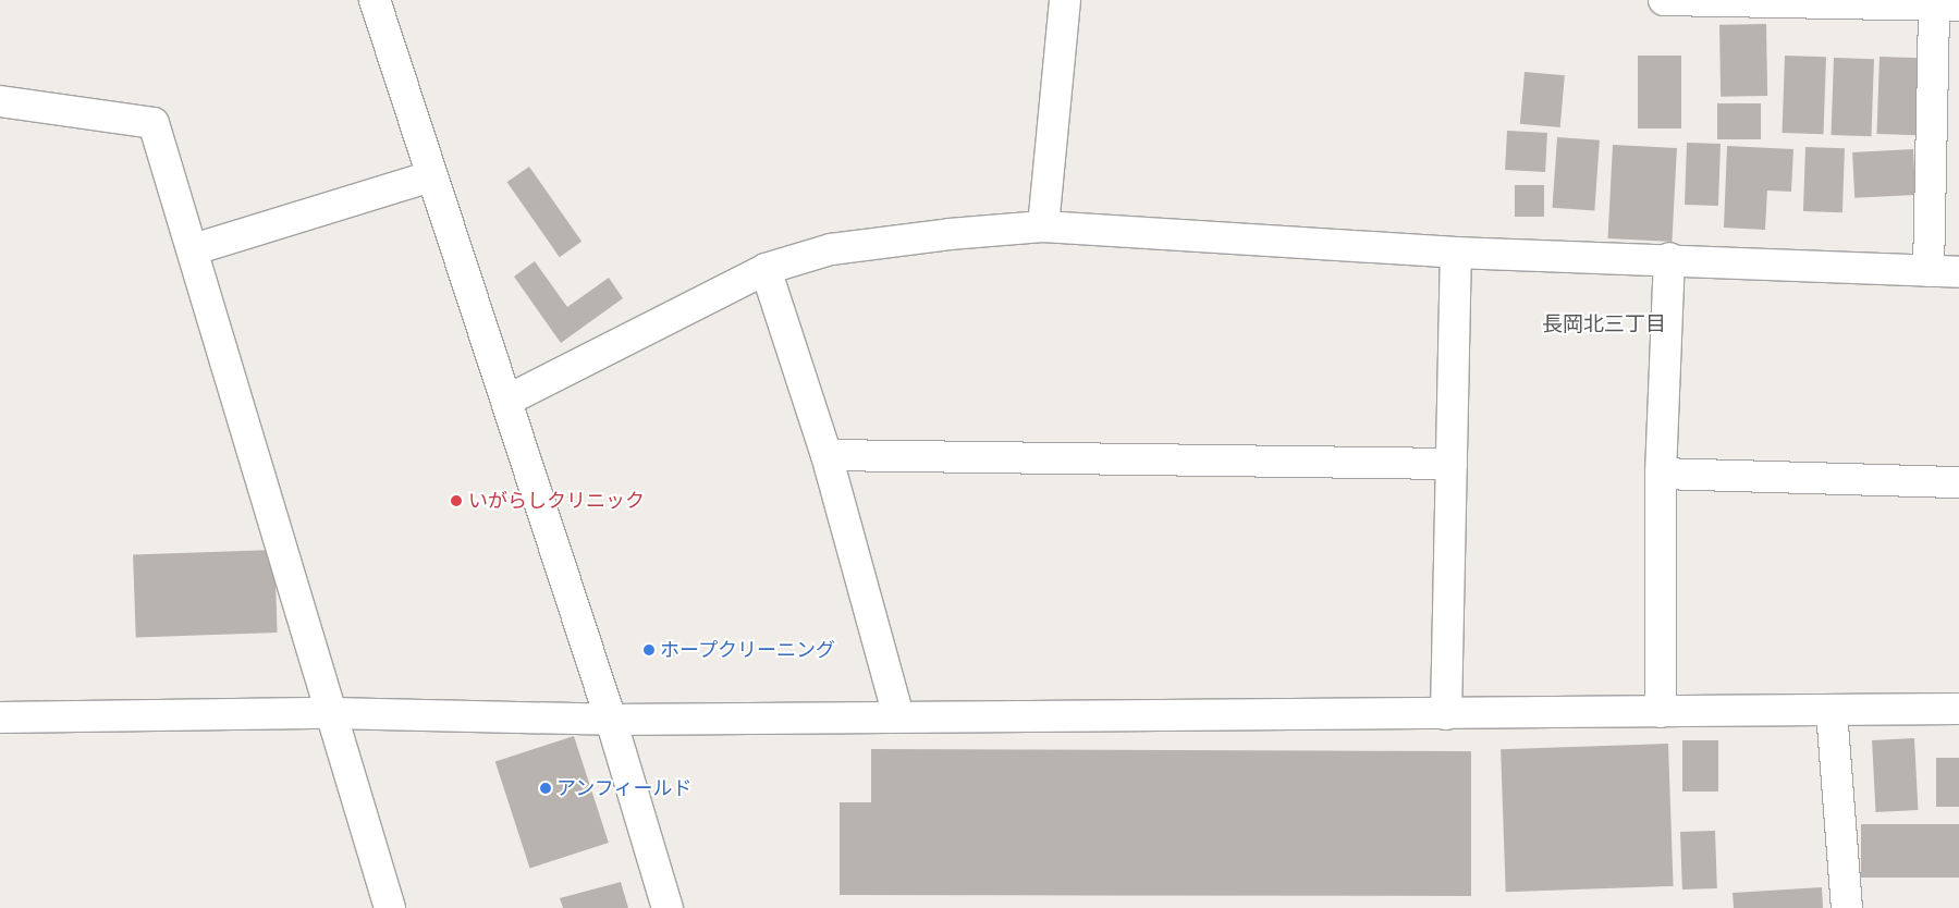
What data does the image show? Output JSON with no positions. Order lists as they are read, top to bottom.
{
  "districts": ["長岡北三丁目"],
  "places": ["いがらしクリニック", "ホープクリーニング", "アンフィールド"]
}
